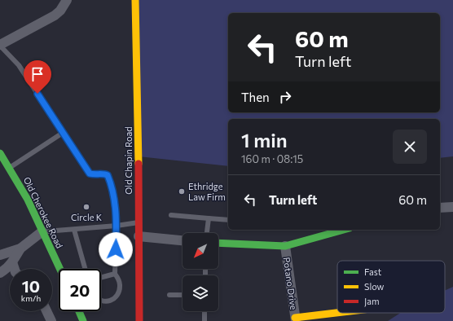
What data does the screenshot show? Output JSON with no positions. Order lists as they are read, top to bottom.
{
  "streets": {
    "street": ["Old Chapin Road", "Old Cherokee Road", "Potano Drive"]
  },
  "places": ["Ethridge Law Firm", "Circle K"],
  "legend": ["Fast", "Slow", "Jam"],
  "north": "bottom left",
  "page": {
    "turn": ["60 m", "Turn left"],
    "then": "Then",
    "heading": ["1 min", "160 m · 08:15"],
    "list": [
      {
        "name": "Turn left",
        "value": "60 m"
      }
    ],
    "speed": "10 km/h",
    "limit": "20"
  }
}
